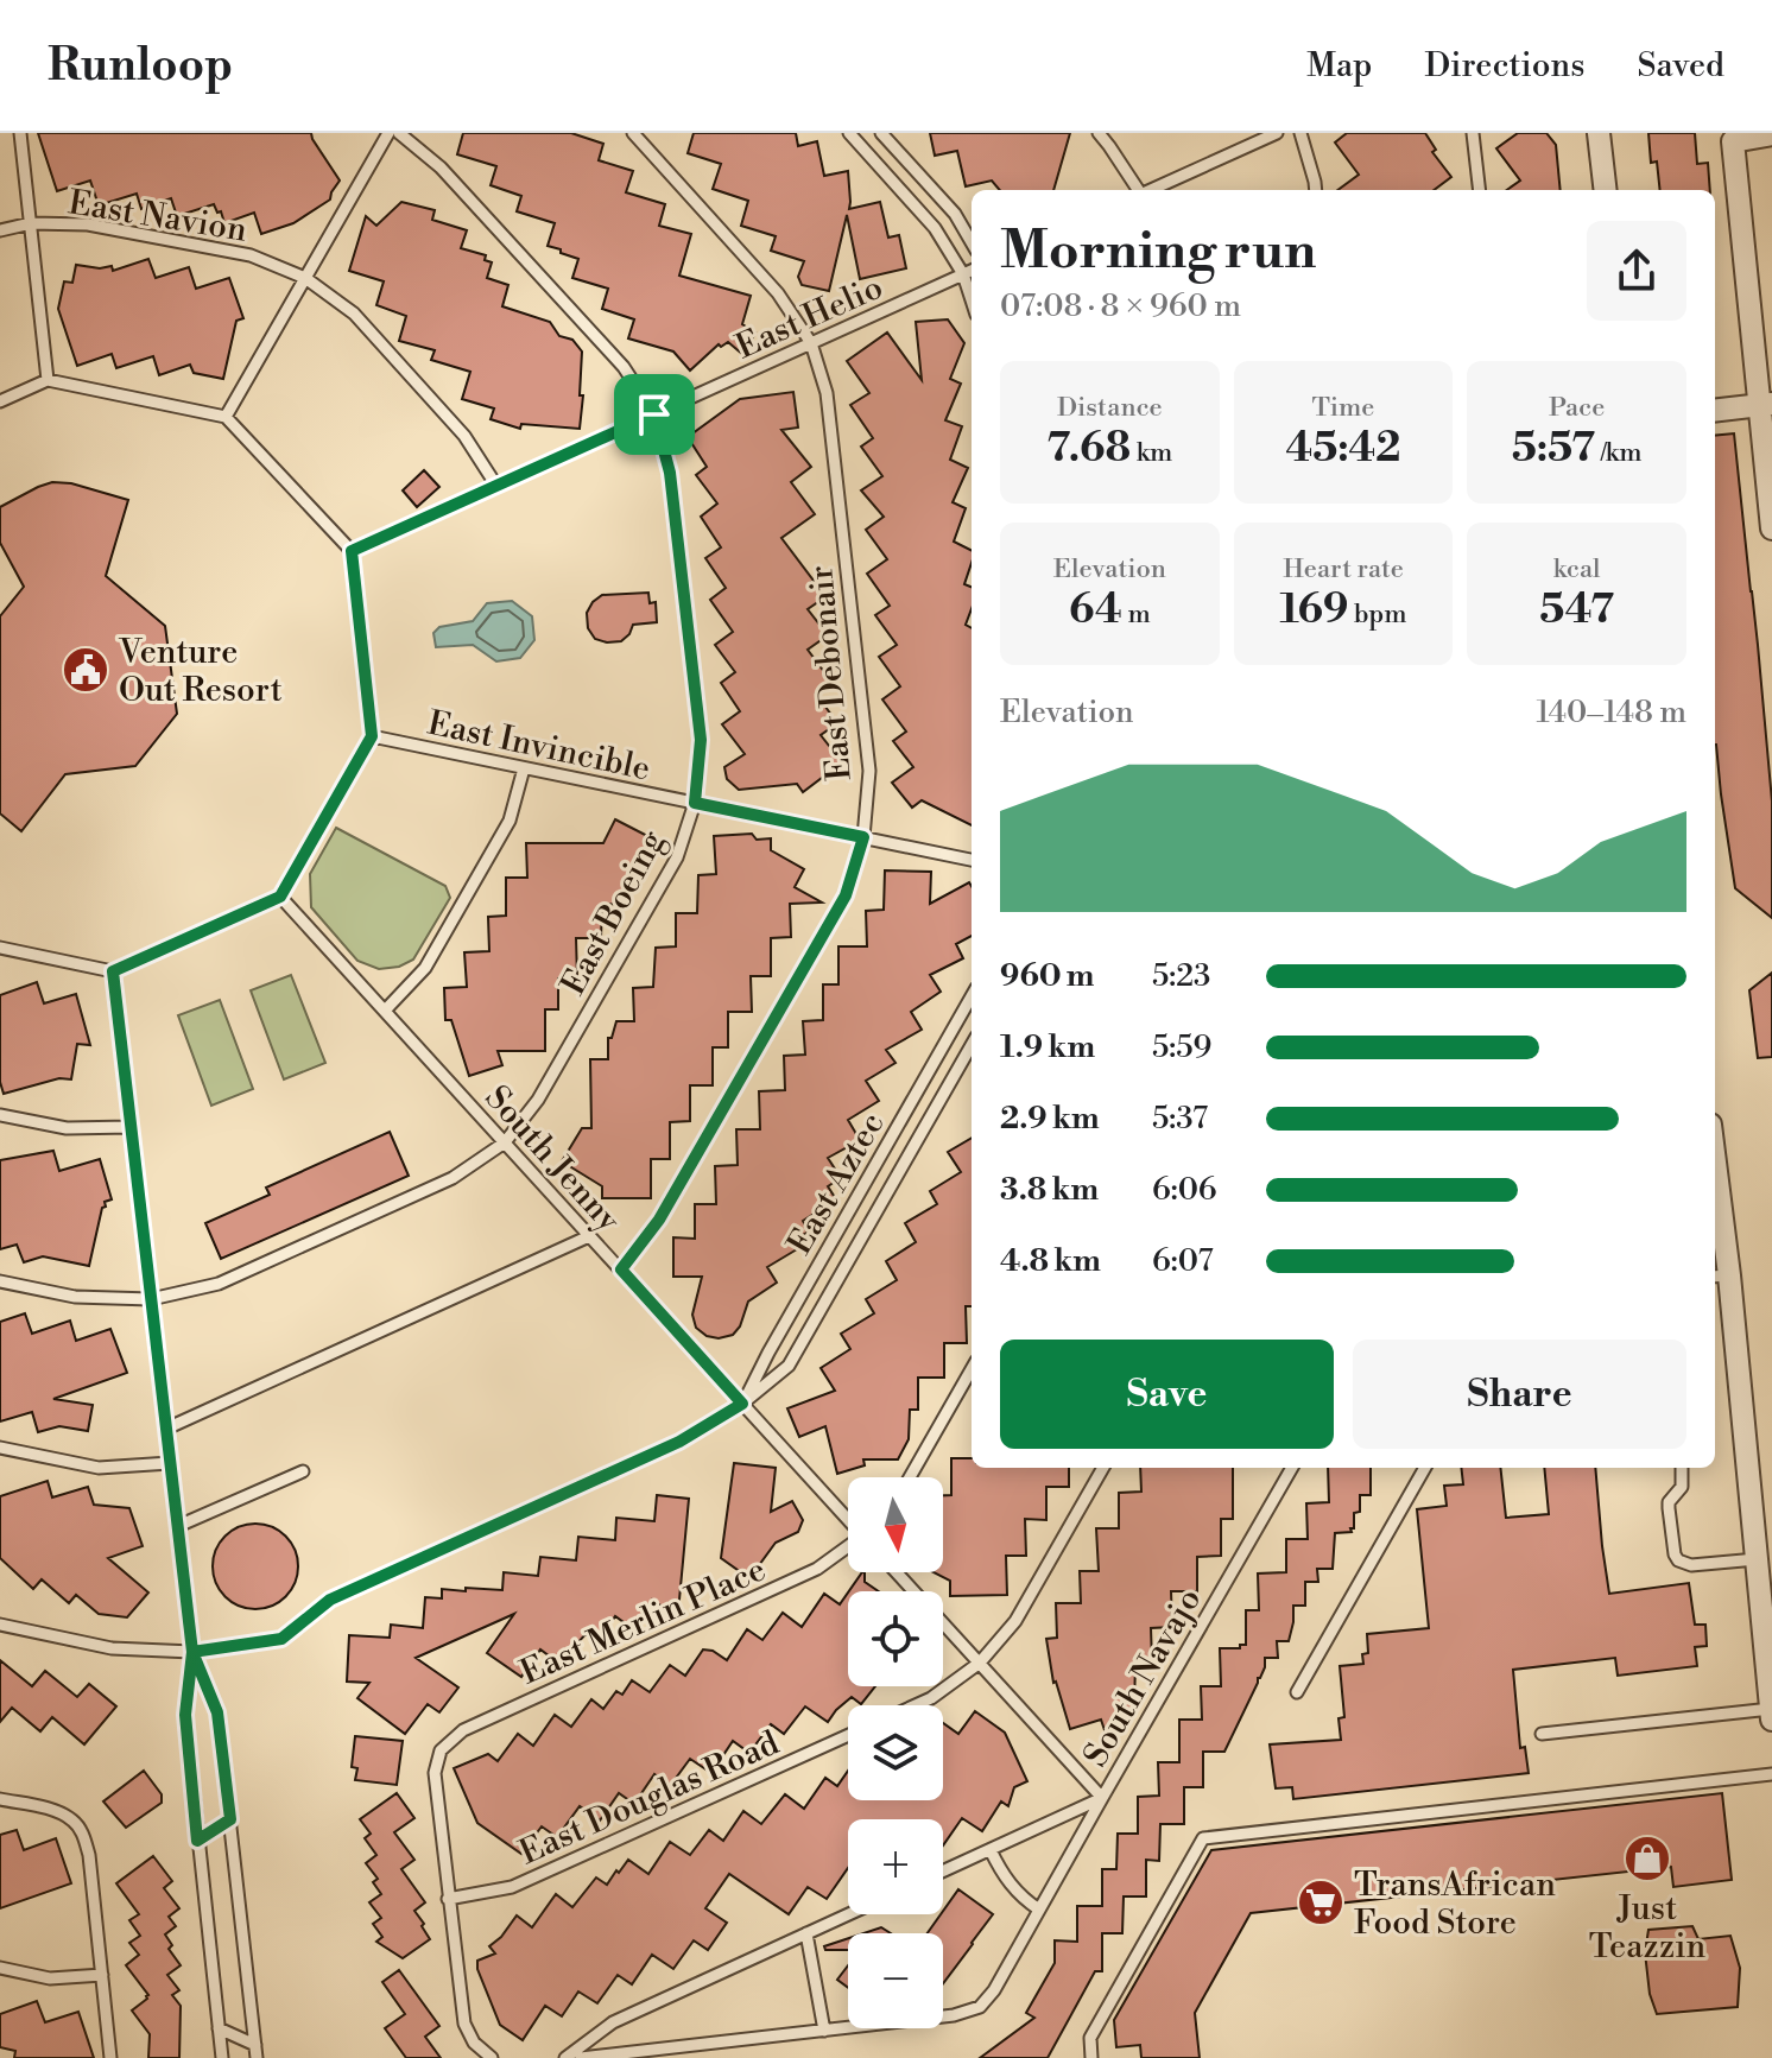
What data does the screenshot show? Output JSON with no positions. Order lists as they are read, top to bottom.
{
  "streets": {
    "lane": [
      "East Navion",
      "East Helio",
      "East Debonair",
      "East Invincible",
      "East Boeing",
      "South Jenny",
      "East Aztec",
      "East Merlin Place",
      "South Navajo",
      "East Douglas Road"
    ]
  },
  "crossings": [
    ["East Navion", "East Helio"],
    ["East Helio", "East Debonair"],
    ["East Helio", "East Boeing"],
    ["East Debonair", "East Invincible"],
    ["East Debonair", "South Jenny"],
    ["East Invincible", "East Boeing"],
    ["East Boeing", "South Jenny"],
    ["South Jenny", "East Aztec"],
    ["East Merlin Place", "East Douglas Road"]
  ],
  "places": {
    "public building": ["Venture Out Resort"],
    "shop": ["Just Teazzin"],
    "supermarket": ["TransAfrican Food Store"]
  },
  "north": "bottom",
  "page": {
    "header": "Runloop",
    "nav": ["Map", "Directions", "Saved"],
    "heading": ["Morning run", "07:08 · 8 × 960 m"],
    "stats": [
      ["Distance", "7.68 km"],
      ["Time", "45:42"],
      ["Pace", "5:57 /km"],
      ["Elevation", "64 m"],
      ["Heart rate", "169 bpm"],
      ["kcal", "547"]
    ],
    "chart": ["Elevation", "140–148 m"],
    "list": [
      {
        "name": "960 m",
        "note": "5:23"
      },
      {
        "name": "1.9 km",
        "note": "5:59"
      },
      {
        "name": "2.9 km",
        "note": "5:37"
      },
      {
        "name": "3.8 km",
        "note": "6:06"
      },
      {
        "name": "4.8 km",
        "note": "6:07"
      }
    ],
    "buttons": ["Save", "Share"],
    "map_buttons": ["+", "−"]
  }
}
